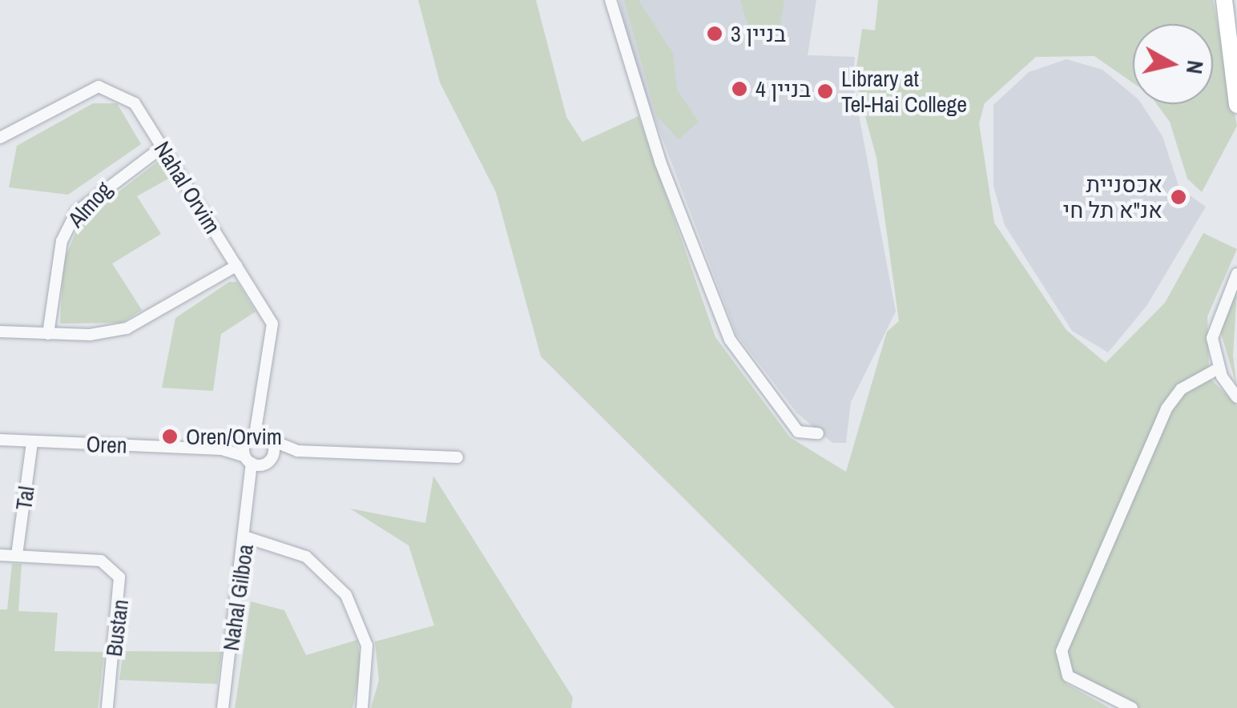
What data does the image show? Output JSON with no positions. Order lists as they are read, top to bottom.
{
  "streets": {
    "street": [
      "Nahal Orvim",
      "Almog",
      "Oren",
      "Tal",
      "Nahal Gilboa",
      "Bustan"
    ]
  },
  "crossings": [
    ["Nahal Orvim", "Almog"],
    ["Nahal Orvim", "Oren"],
    ["Nahal Orvim", "Nahal Gilboa"],
    ["Oren", "Tal"],
    ["Oren", "Nahal Gilboa"],
    ["Tal", "Bustan"]
  ],
  "places": [
    "בניין 3",
    "בניין 4",
    "Library at Tel-Hai College",
    "אכסניית אנ\"א תל חי",
    "Oren/Orvim"
  ],
  "north": "right"
}
